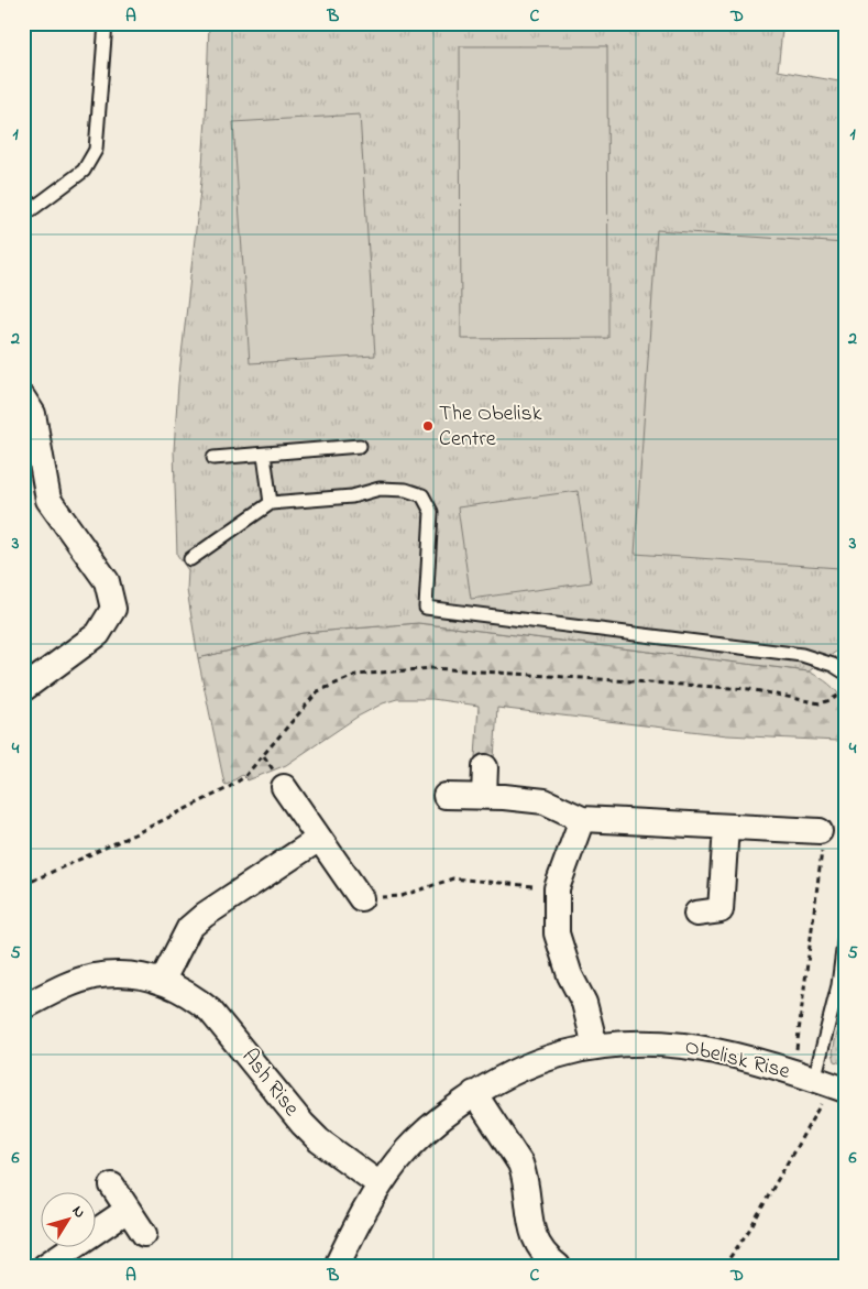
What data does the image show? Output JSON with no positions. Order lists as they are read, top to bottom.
{
  "streets": {
    "street": ["Obelisk Rise", "Ash Rise"]
  },
  "crossings": [
    ["Obelisk Rise", "Ash Rise"]
  ],
  "places": ["The Obelisk Centre"],
  "north": "top right",
  "grid": {
    "columns": [
      "A",
      "B",
      "C",
      "D"
    ],
    "rows": [
      "1",
      "2",
      "3",
      "4",
      "5",
      "6"
    ]
  }
}
